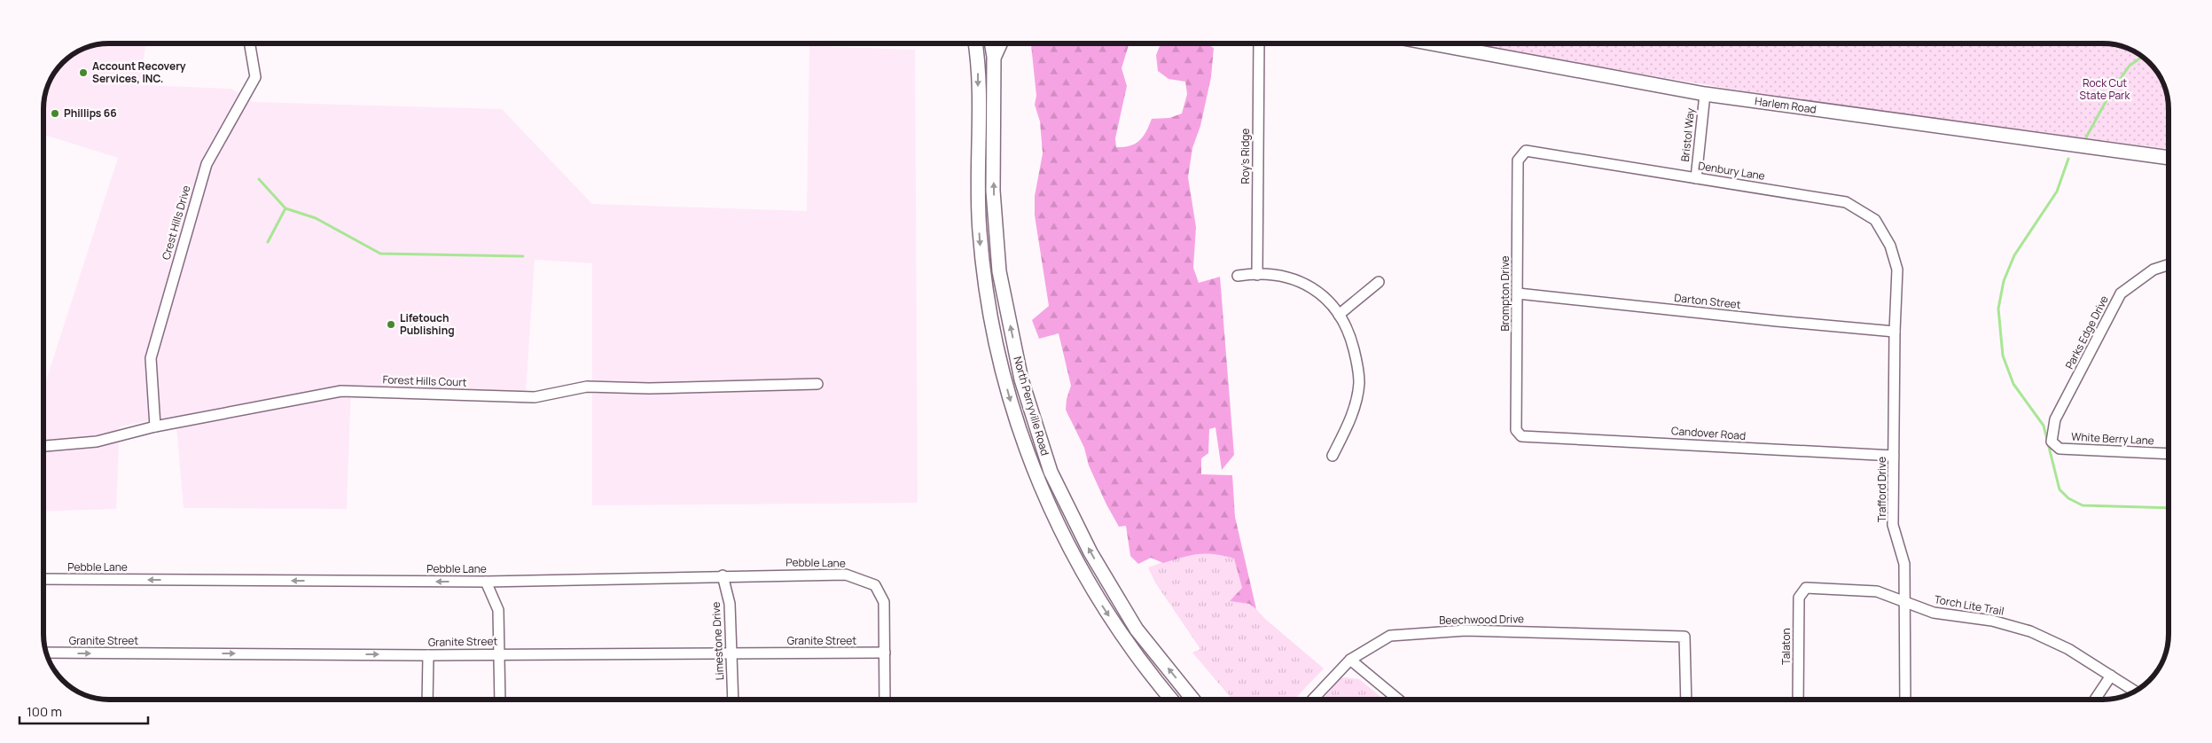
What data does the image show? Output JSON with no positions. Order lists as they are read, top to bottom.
{
  "streets": {
    "main road": ["Harlem Road", "North Perryville Road"],
    "street": [
      "Bristol Way",
      "Roy's Ridge",
      "Denbury Lane",
      "Crest Hills Drive",
      "Brompton Drive",
      "Darton Street",
      "Parks Edge Drive",
      "Forest Hills Court",
      "Candover Road",
      "White Berry Lane",
      "Trafford Drive",
      "Pebble Lane",
      "Torch Lite Trail",
      "Beechwood Drive",
      "Granite Street",
      "Limestone Drive",
      "Talaton"
    ]
  },
  "crossings": [
    ["Harlem Road", "Bristol Way"],
    ["Bristol Way", "Denbury Lane"],
    ["Denbury Lane", "Brompton Drive"],
    ["Denbury Lane", "Trafford Drive"],
    ["Crest Hills Drive", "Forest Hills Court"],
    ["Brompton Drive", "Darton Street"],
    ["Brompton Drive", "Candover Road"],
    ["Darton Street", "Trafford Drive"],
    ["Parks Edge Drive", "White Berry Lane"],
    ["Candover Road", "Trafford Drive"],
    ["Trafford Drive", "Torch Lite Trail"],
    ["Pebble Lane", "Granite Street"],
    ["Pebble Lane", "Limestone Drive"],
    ["Torch Lite Trail", "Talaton"],
    ["Granite Street", "Limestone Drive"]
  ],
  "one_way": ["Pebble Lane", "Granite Street"],
  "parks": ["Rock Cut State Park"],
  "places": ["Account Recovery Services, INC.", "Phillips 66", "Lifetouch Publishing"],
  "scale_bar": "100 m"
}
